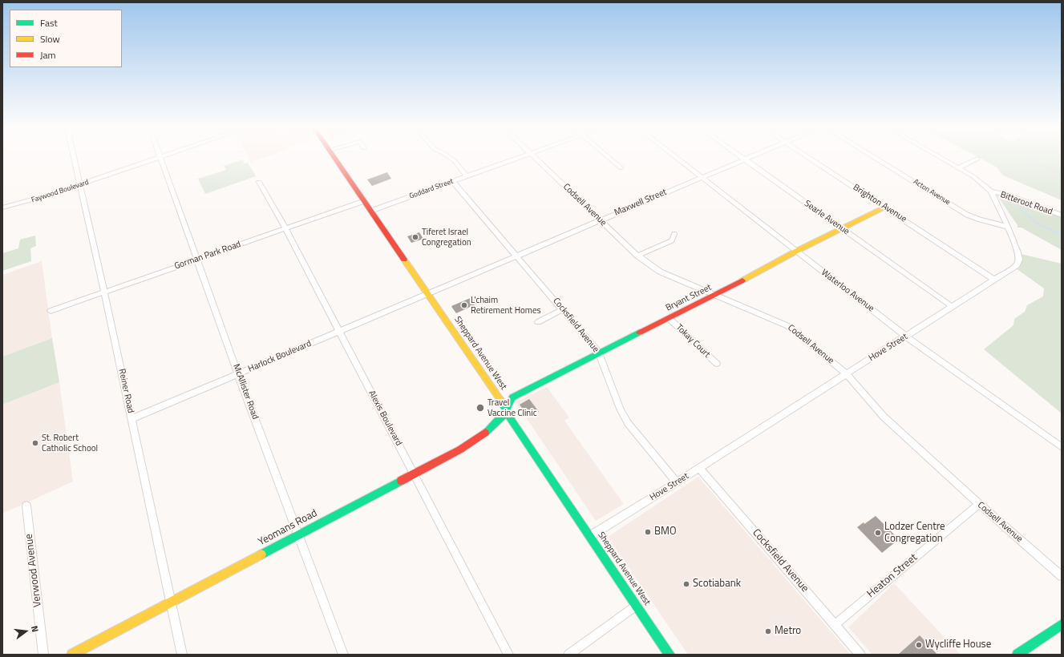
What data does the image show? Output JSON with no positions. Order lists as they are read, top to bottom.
{
  "streets": {
    "street": [
      "Goddard Street",
      "Faywood Boulevard",
      "Acton Avenue",
      "Maxwell Street",
      "Brighton Avenue",
      "Bitteroot Road",
      "Codsell Avenue",
      "Searle Avenue",
      "Gorman Park Road",
      "Waterloo Avenue",
      "Bryant Street",
      "Cocksfield Avenue",
      "Tokay Court",
      "Hove Street",
      "Sheppard Avenue West",
      "Harlock Boulevard",
      "Reiner Road",
      "McAllister Road",
      "Alexis Boulevard",
      "Yeomans Road",
      "Verwood Avenue",
      "Heaton Street"
    ]
  },
  "crossings": [
    ["Goddard Street", "Cocksfield Avenue"],
    ["Goddard Street", "Sheppard Avenue West"],
    ["Faywood Boulevard", "Reiner Road"],
    ["Acton Avenue", "Hove Street"],
    ["Maxwell Street", "Codsell Avenue"],
    ["Maxwell Street", "Searle Avenue"],
    ["Maxwell Street", "Waterloo Avenue"],
    ["Maxwell Street", "Cocksfield Avenue"],
    ["Maxwell Street", "Sheppard Avenue West"],
    ["Maxwell Street", "Harlock Boulevard"],
    ["Brighton Avenue", "Bryant Street"],
    ["Brighton Avenue", "Hove Street"],
    ["Bitteroot Road", "Hove Street"],
    ["Codsell Avenue", "Bryant Street"],
    ["Codsell Avenue", "Hove Street"],
    ["Codsell Avenue", "Heaton Street"],
    ["Searle Avenue", "Bryant Street"],
    ["Searle Avenue", "Hove Street"],
    ["Gorman Park Road", "Sheppard Avenue West"],
    ["Gorman Park Road", "Reiner Road"],
    ["Gorman Park Road", "McAllister Road"],
    ["Gorman Park Road", "Alexis Boulevard"],
    ["Waterloo Avenue", "Bryant Street"],
    ["Waterloo Avenue", "Hove Street"],
    ["Bryant Street", "Cocksfield Avenue"],
    ["Bryant Street", "Tokay Court"],
    ["Bryant Street", "Sheppard Avenue West"],
    ["Bryant Street", "Yeomans Road"],
    ["Cocksfield Avenue", "Hove Street"],
    ["Cocksfield Avenue", "Heaton Street"],
    ["Hove Street", "Sheppard Avenue West"],
    ["Sheppard Avenue West", "Harlock Boulevard"],
    ["Sheppard Avenue West", "Yeomans Road"],
    ["Harlock Boulevard", "Reiner Road"],
    ["Harlock Boulevard", "McAllister Road"],
    ["Harlock Boulevard", "Alexis Boulevard"],
    ["Reiner Road", "Yeomans Road"],
    ["McAllister Road", "Yeomans Road"],
    ["Alexis Boulevard", "Yeomans Road"]
  ],
  "places": [
    "Tiferet Israel Congregation",
    "L'chaim Retirement Homes",
    "Travel Vaccine Clinic",
    "St. Robert Catholic School",
    "BMO",
    "Lodzer Centre Congregation",
    "Scotiabank",
    "Metro",
    "Wycliffe House"
  ],
  "legend": ["Fast", "Slow", "Jam"],
  "north": "right"
}
